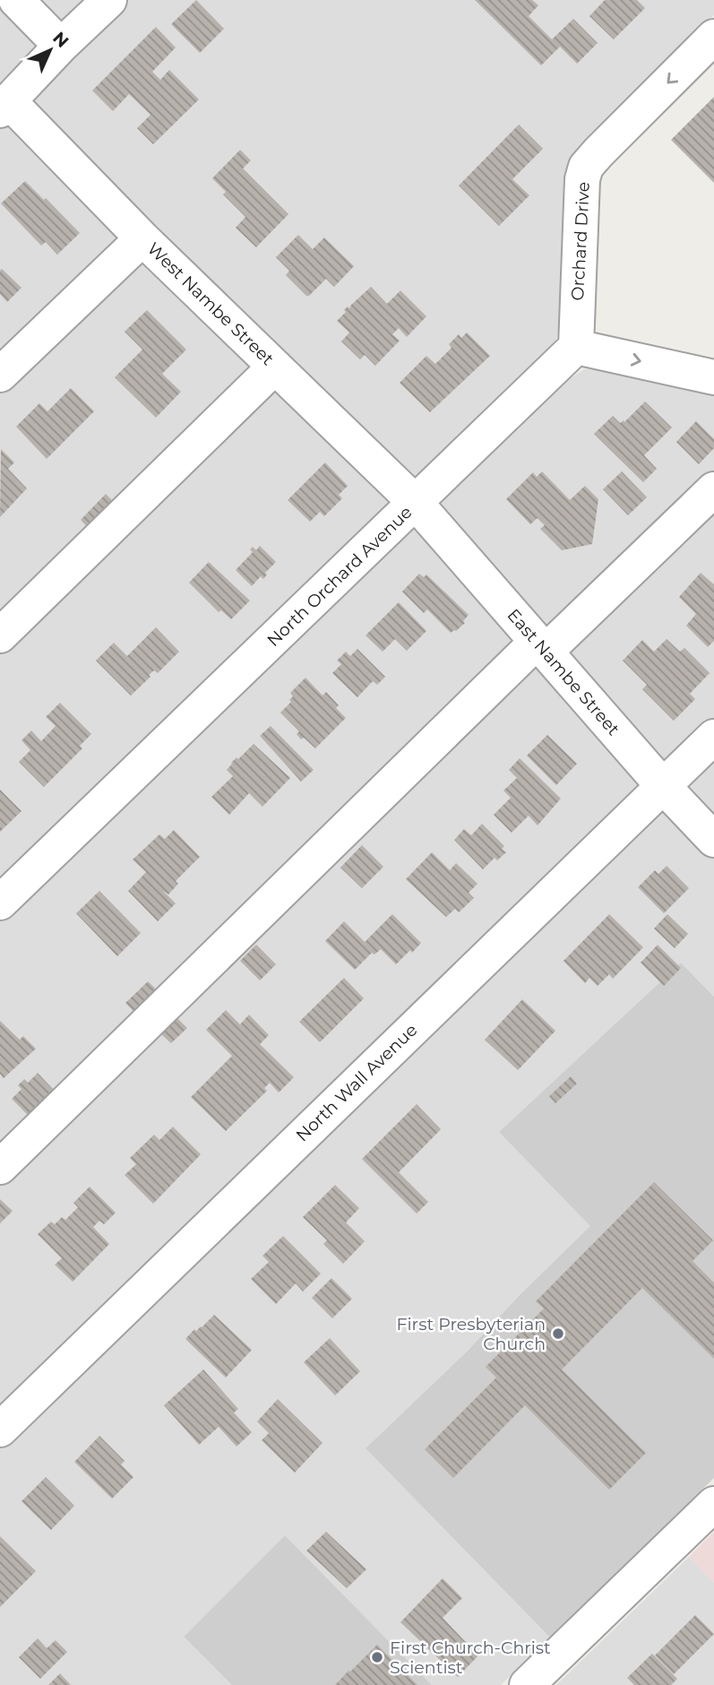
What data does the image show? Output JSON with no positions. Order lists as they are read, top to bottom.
{
  "streets": {
    "street": [
      "Orchard Drive",
      "West Nambe Street",
      "North Orchard Avenue",
      "East Nambe Street",
      "North Wall Avenue"
    ]
  },
  "crossings": [
    ["Orchard Drive", "North Orchard Avenue"],
    ["West Nambe Street", "North Orchard Avenue"],
    ["West Nambe Street", "East Nambe Street"],
    ["North Orchard Avenue", "East Nambe Street"],
    ["East Nambe Street", "North Wall Avenue"]
  ],
  "one_way": ["Orchard Drive"],
  "places": ["First Presbyterian Church", "First Church-Christ Scientist"],
  "north": "top right"
}
